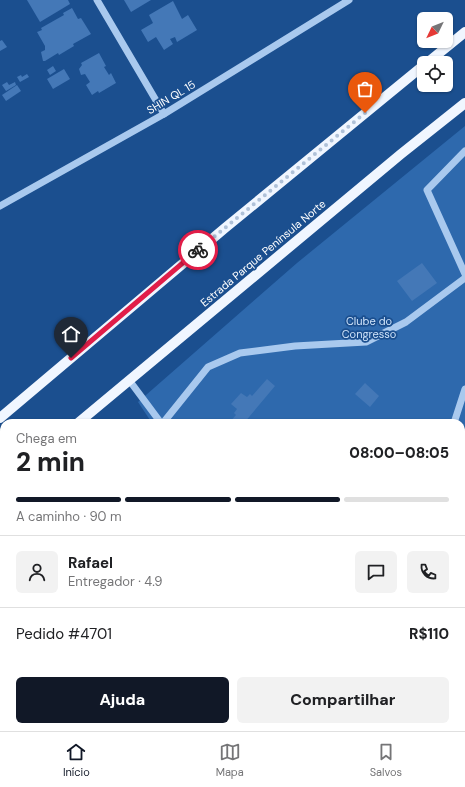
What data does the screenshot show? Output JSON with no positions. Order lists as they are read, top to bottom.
{
  "streets": {
    "main road": ["Estrada Parque Península Norte"],
    "street": ["SHIN QL 15"]
  },
  "parks": ["Clube do Congresso"],
  "north": "bottom left",
  "page": {
    "heading": ["2 min", "Chega em", "08:00–08:05"],
    "panel": [
      "Rafael",
      "Entregador · 4.9",
      "Pedido #4701",
      "R$110"
    ],
    "bar": "A caminho · 90 m",
    "buttons": ["Ajuda", "Compartilhar"],
    "tabs": ["Início", "Mapa", "Salvos"]
  }
}
